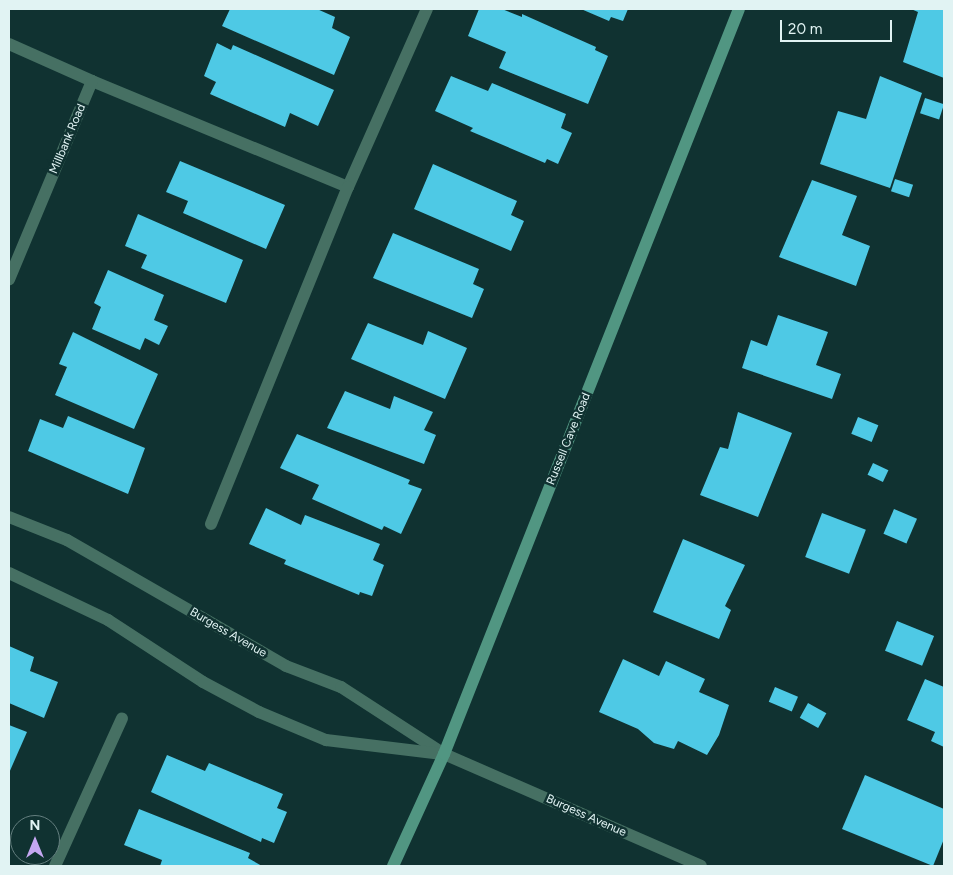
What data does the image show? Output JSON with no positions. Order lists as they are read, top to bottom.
{
  "streets": {
    "main road": ["Russell Cave Road"],
    "street": ["Millbank Road", "Burgess Avenue"]
  },
  "crossings": [
    ["Russell Cave Road", "Burgess Avenue"]
  ],
  "scale_bar": "20 m",
  "north": "top"
}
